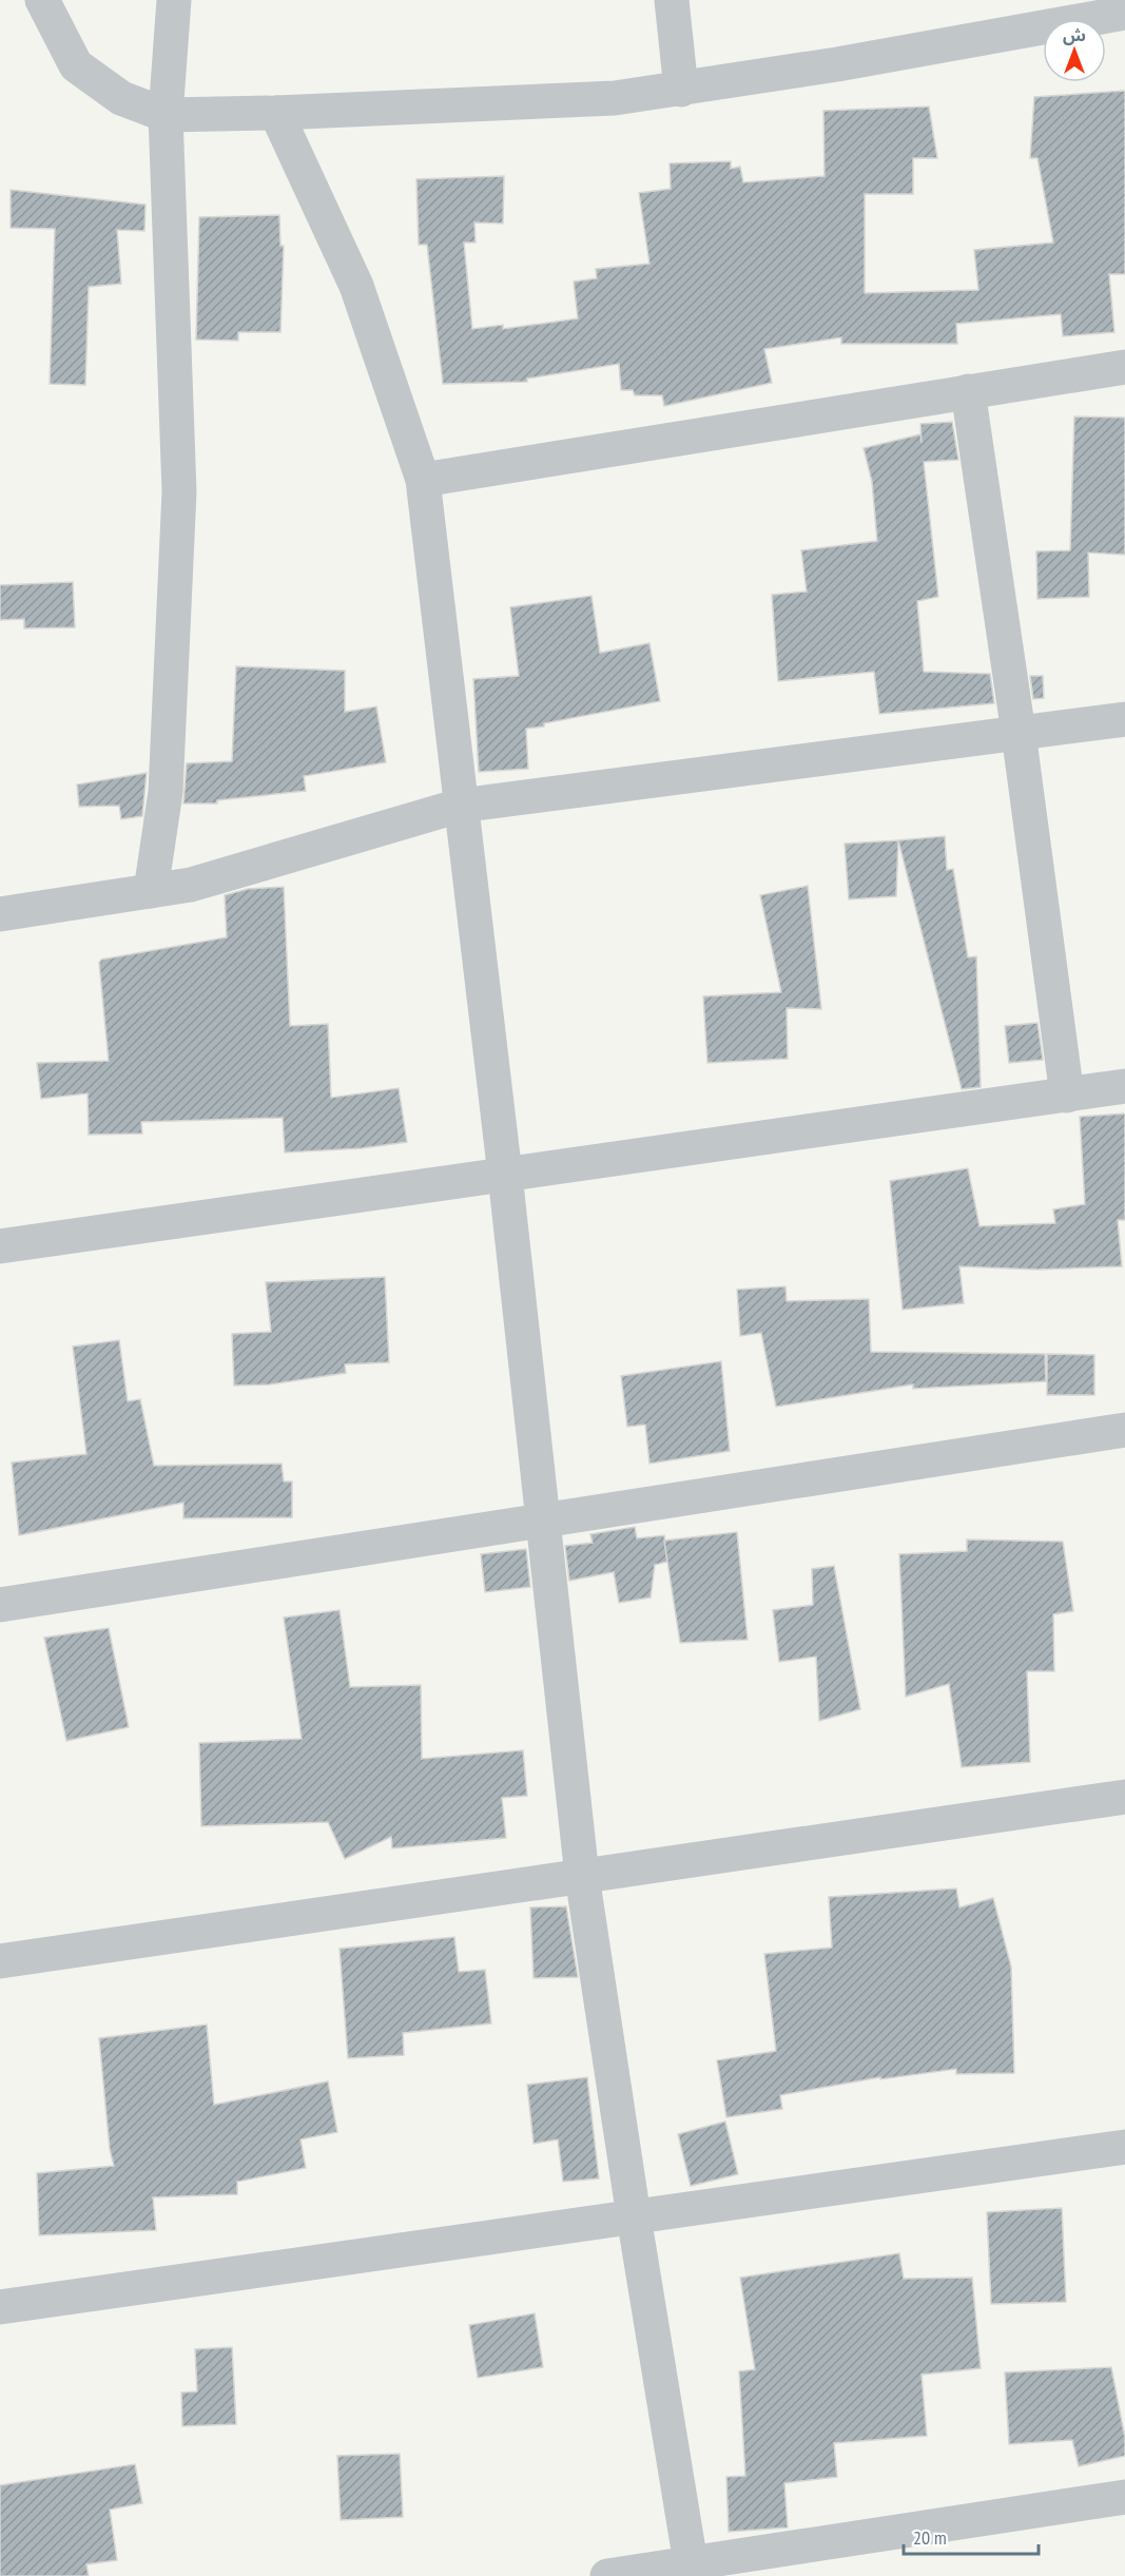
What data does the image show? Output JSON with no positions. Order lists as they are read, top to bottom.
{
  "scale_bar": "20 m",
  "north": "top"
}
